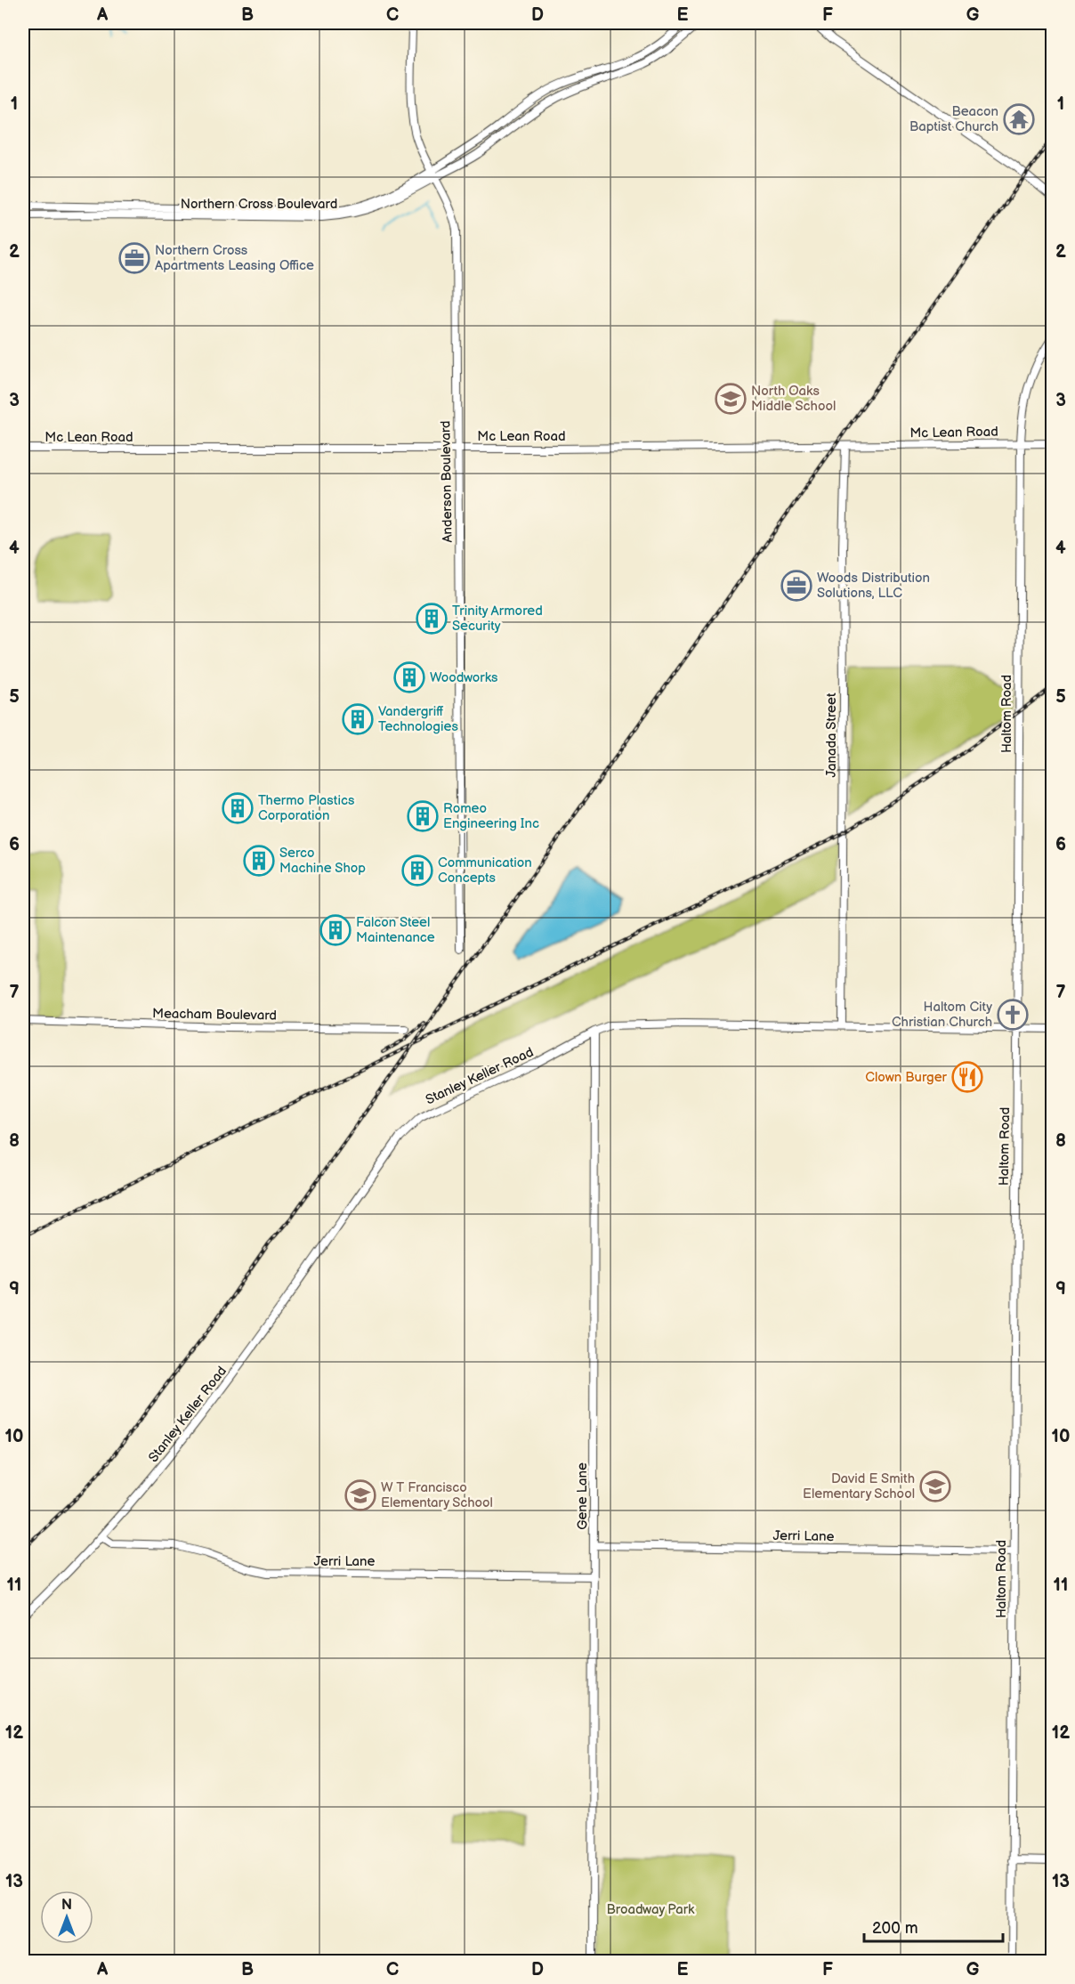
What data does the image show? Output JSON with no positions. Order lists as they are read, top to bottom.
{
  "streets": {
    "street": [
      "Northern Cross Boulevard",
      "Mc Lean Road",
      "Anderson Boulevard",
      "Haltom Road",
      "Janada Street",
      "Meacham Boulevard",
      "Stanley Keller Road",
      "Gene Lane",
      "Jerri Lane"
    ]
  },
  "crossings": [
    ["Northern Cross Boulevard", "Anderson Boulevard"],
    ["Mc Lean Road", "Anderson Boulevard"],
    ["Mc Lean Road", "Haltom Road"],
    ["Mc Lean Road", "Janada Street"],
    ["Haltom Road", "Stanley Keller Road"],
    ["Haltom Road", "Jerri Lane"],
    ["Janada Street", "Stanley Keller Road"],
    ["Stanley Keller Road", "Gene Lane"],
    ["Stanley Keller Road", "Jerri Lane"],
    ["Gene Lane", "Jerri Lane"]
  ],
  "parks": ["Broadway Park"],
  "places": {
    "temple": ["Beacon Baptist Church"],
    "office": ["Northern Cross Apartments Leasing Office", "Woods Distribution Solutions, LLC"],
    "school or university": ["North Oaks Middle School", "David E Smith Elementary School", "W T Francisco Elementary School"],
    "building": [
      "Trinity Armored Security",
      "Woodworks",
      "Vandergriff Technologies",
      "Thermo Plastics Corporation",
      "Romeo Engineering Inc",
      "Serco Machine Shop",
      "Communication Concepts",
      "Falcon Steel Maintenance"
    ],
    "church": ["Haltom City Christian Church"],
    "restaurant": ["Clown Burger"]
  },
  "scale_bar": "200 m",
  "north": "top",
  "grid": {
    "columns": [
      "A",
      "B",
      "C",
      "D",
      "E",
      "F",
      "G"
    ],
    "rows": [
      "1",
      "2",
      "3",
      "4",
      "5",
      "6",
      "7",
      "8",
      "9",
      "10",
      "11",
      "12",
      "13"
    ]
  }
}
